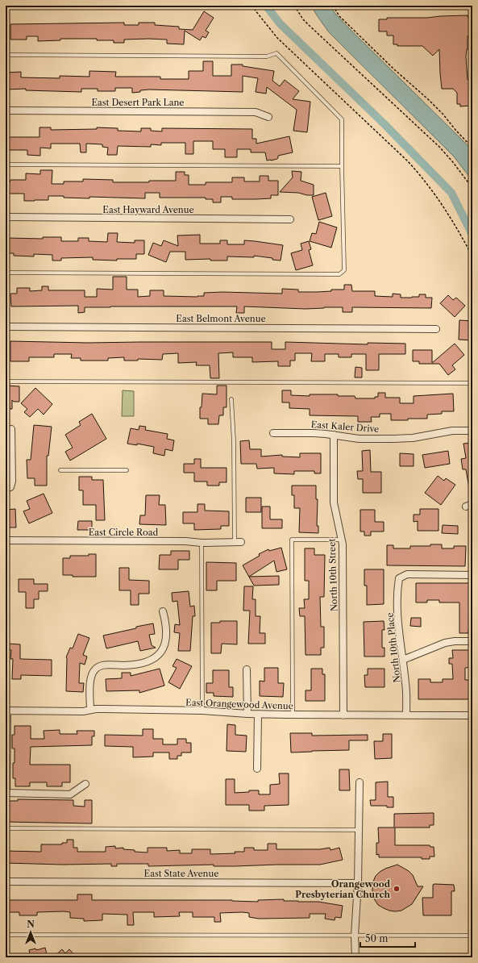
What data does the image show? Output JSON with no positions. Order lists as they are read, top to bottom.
{
  "streets": {
    "street": [
      "East Desert Park Lane",
      "East Hayward Avenue",
      "East Belmont Avenue",
      "East Kaler Drive",
      "East Circle Road",
      "North 10th Street",
      "North 10th Place",
      "East Orangewood Avenue",
      "East State Avenue"
    ]
  },
  "crossings": [
    ["East Kaler Drive", "North 10th Street"],
    ["North 10th Street", "East Orangewood Avenue"],
    ["North 10th Place", "East Orangewood Avenue"]
  ],
  "places": ["Orangewood Presbyterian Church"],
  "scale_bar": "50 m",
  "north": "top"
}
